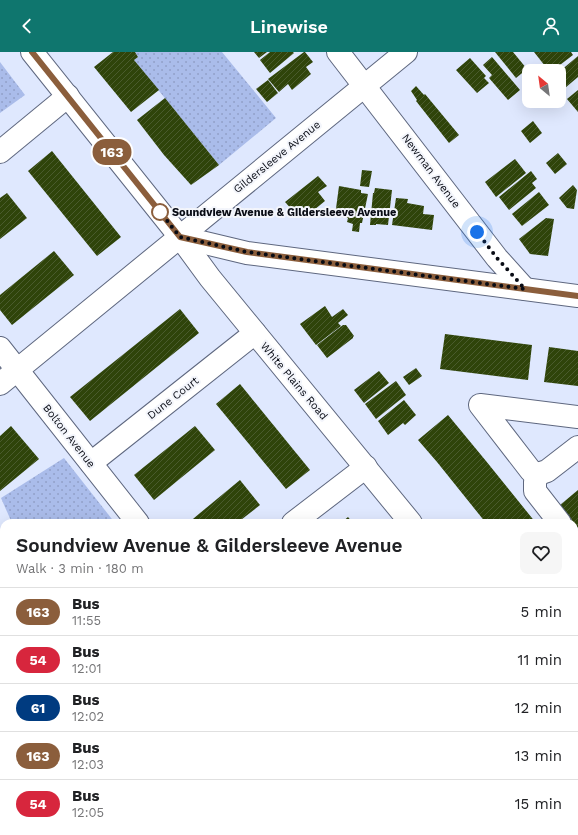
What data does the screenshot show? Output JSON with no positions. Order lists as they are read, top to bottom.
{
  "streets": {
    "street": [
      "Gildersleeve Avenue",
      "Newman Avenue",
      "White Plains Road",
      "Dune Court",
      "Bolton Avenue"
    ]
  },
  "crossings": [
    ["Gildersleeve Avenue", "Newman Avenue"],
    ["Gildersleeve Avenue", "White Plains Road"],
    ["Gildersleeve Avenue", "Bolton Avenue"],
    ["White Plains Road", "Dune Court"],
    ["Dune Court", "Bolton Avenue"]
  ],
  "places": ["Soundview Avenue & Gildersleeve Avenue"],
  "lines": ["bus line 163"],
  "north": "top left",
  "page": {
    "header": "Linewise",
    "on_map": "163",
    "heading": ["Soundview Avenue & Gildersleeve Avenue", "Walk · 3 min · 180 m"],
    "list": [
      {
        "mark": "163",
        "name": "Bus",
        "note": "11:55",
        "value": "5 min"
      },
      {
        "mark": "54",
        "name": "Bus",
        "note": "12:01",
        "value": "11 min"
      },
      {
        "mark": "61",
        "name": "Bus",
        "note": "12:02",
        "value": "12 min"
      },
      {
        "mark": "163",
        "name": "Bus",
        "note": "12:03",
        "value": "13 min"
      },
      {
        "mark": "54",
        "name": "Bus",
        "note": "12:05",
        "value": "15 min"
      }
    ]
  }
}
